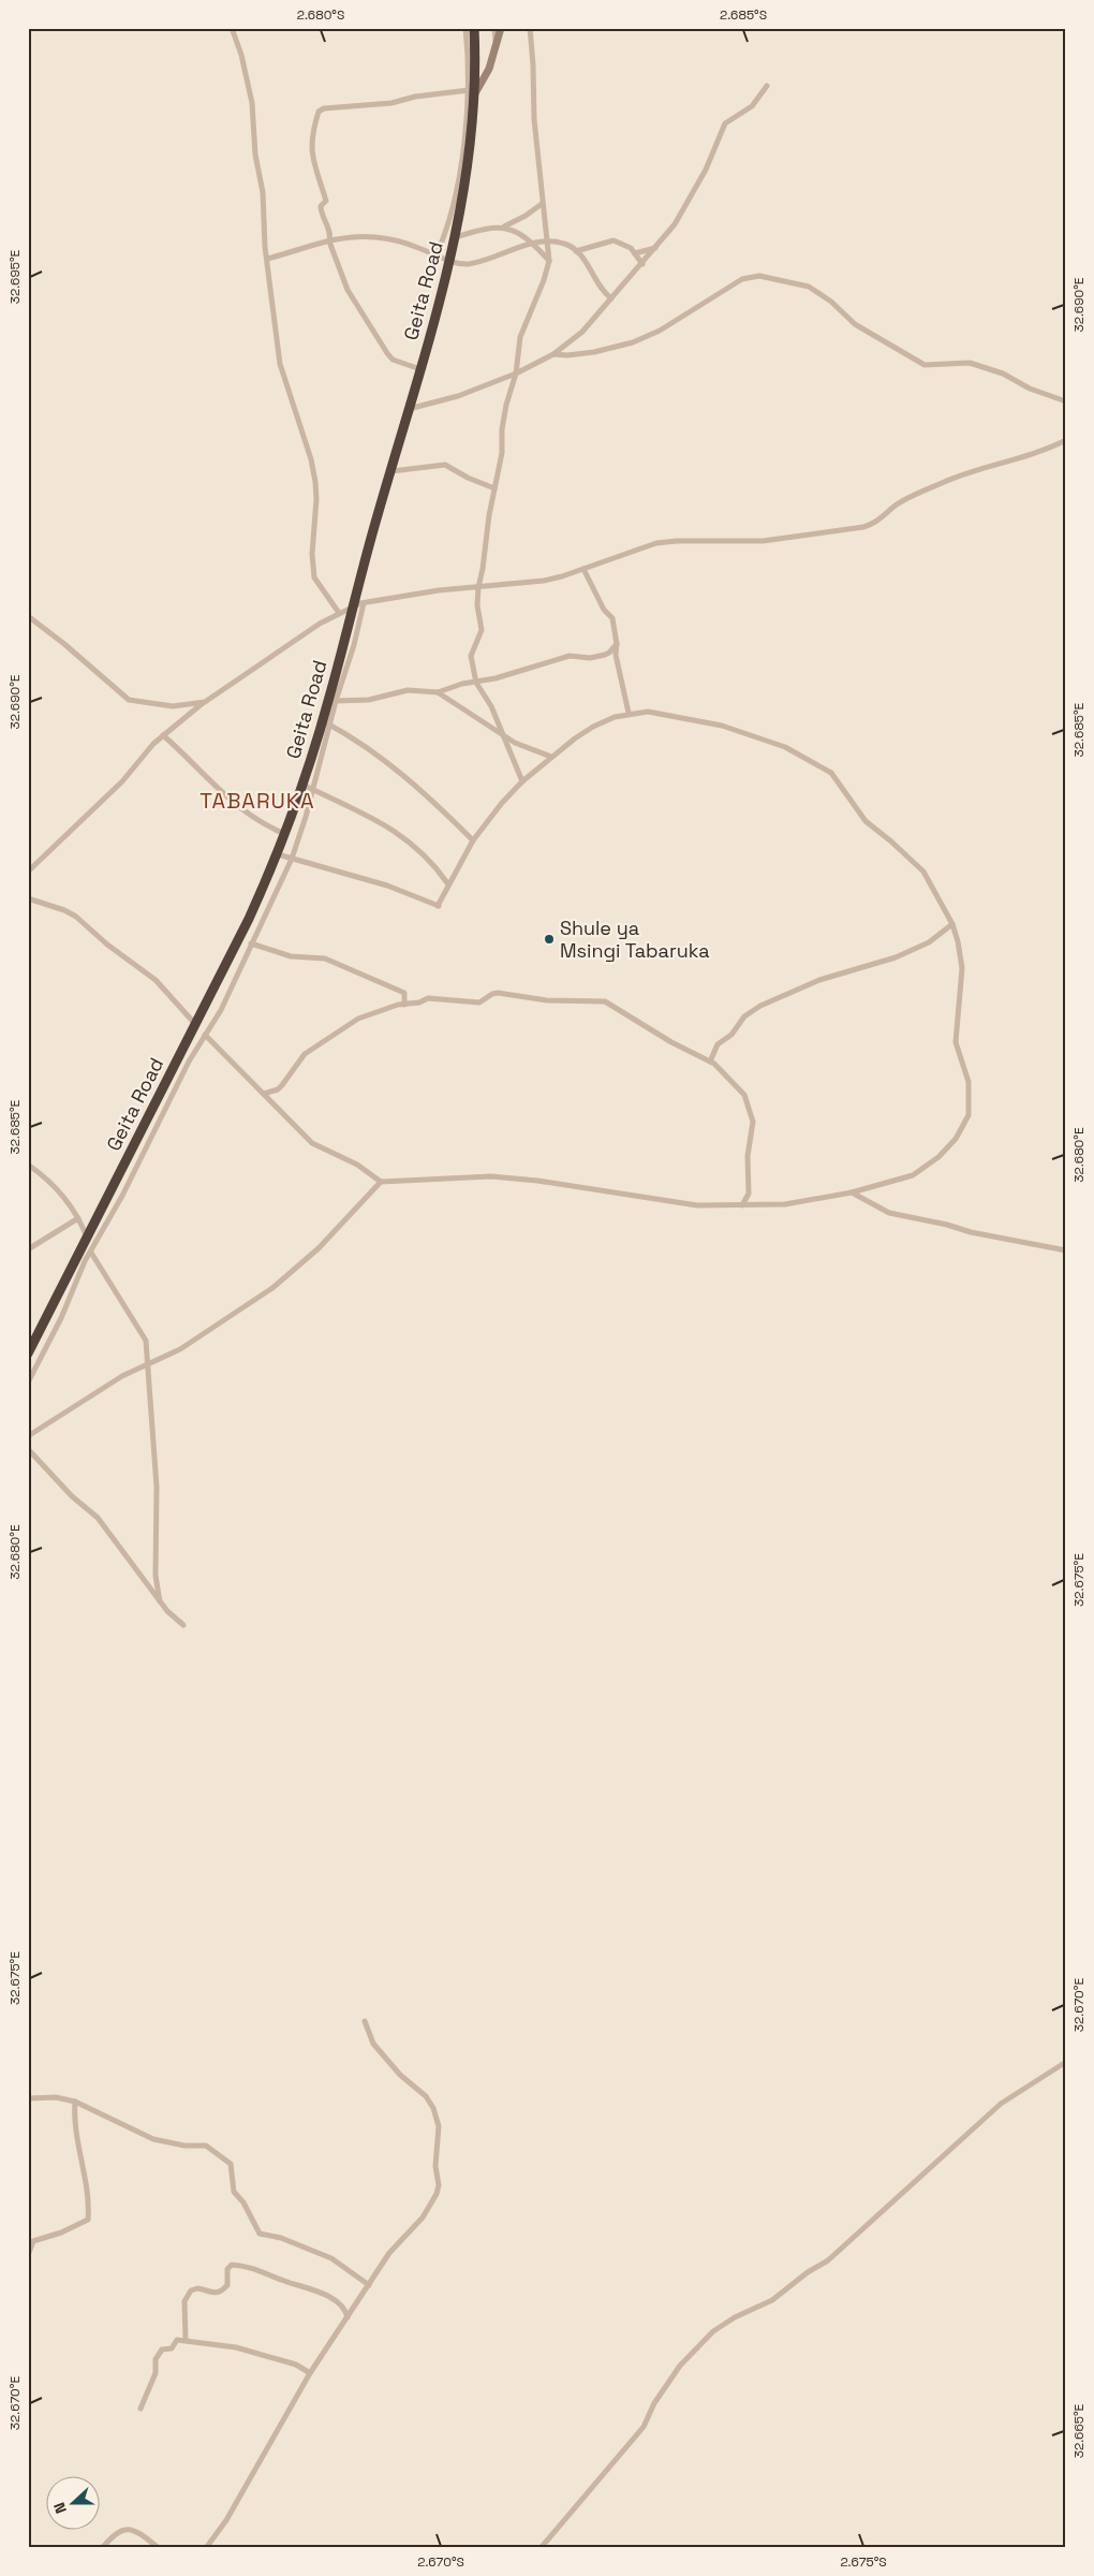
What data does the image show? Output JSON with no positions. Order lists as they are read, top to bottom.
{
  "streets": {
    "highway": ["Geita Road"]
  },
  "districts": ["TABARUKA"],
  "places": ["Shule ya Msingi Tabaruka"],
  "north": "left",
  "coordinates": [
    "2.680°S",
    "2.685°S",
    "32.695°E",
    "32.690°E",
    "32.685°E",
    "32.680°E",
    "32.675°E",
    "32.670°E",
    "32.665°E",
    "2.670°S",
    "2.675°S"
  ]
}
